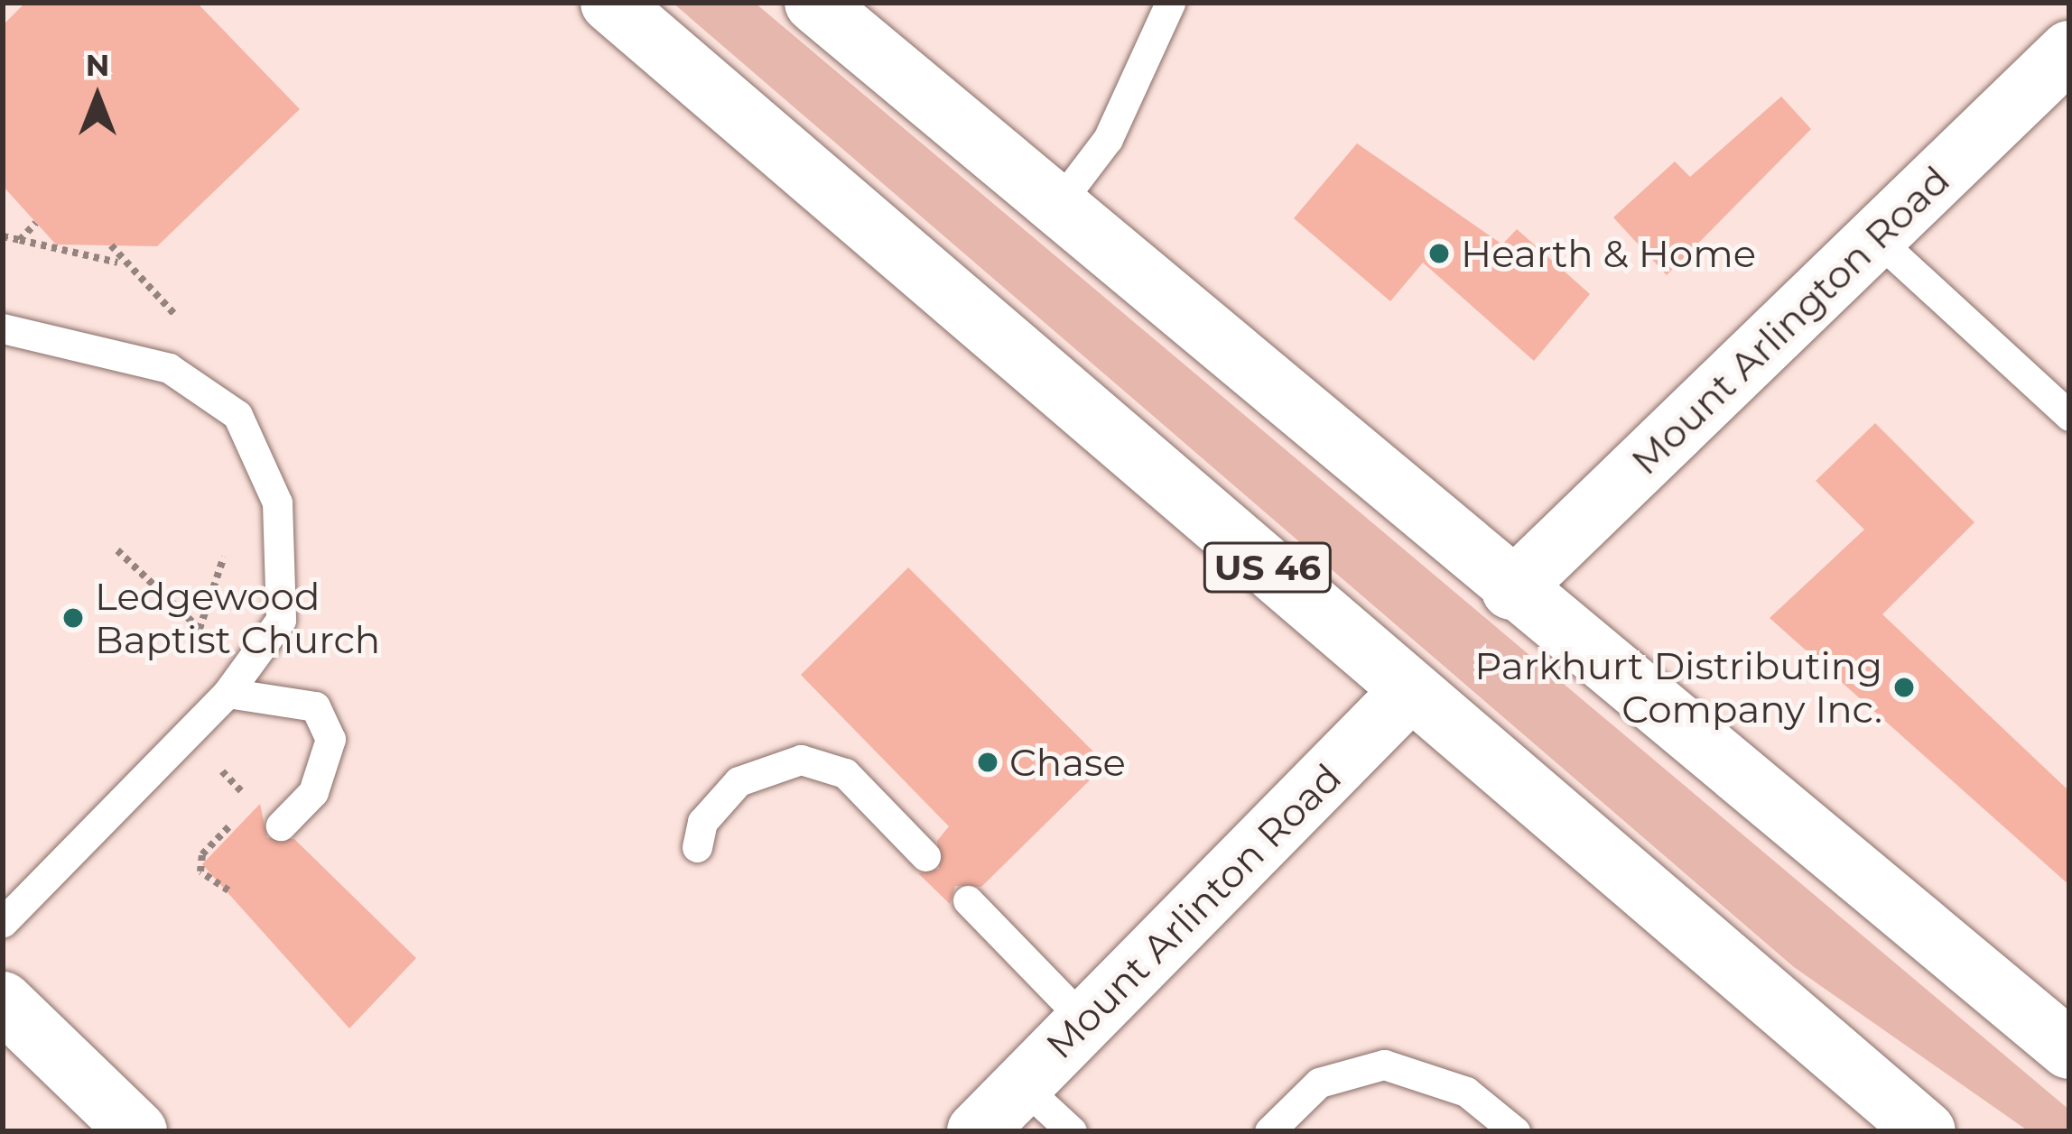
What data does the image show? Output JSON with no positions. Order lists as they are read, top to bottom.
{
  "streets": {
    "main road": ["Mount Arlington Road", "US 46", "Mount Arlinton Road"]
  },
  "crossings": [
    ["US 46", "Mount Arlinton Road"]
  ],
  "places": [
    "Hearth & Home",
    "Ledgewood Baptist Church",
    "Parkhurt Distributing Company Inc.",
    "Chase"
  ],
  "north": "top"
}
